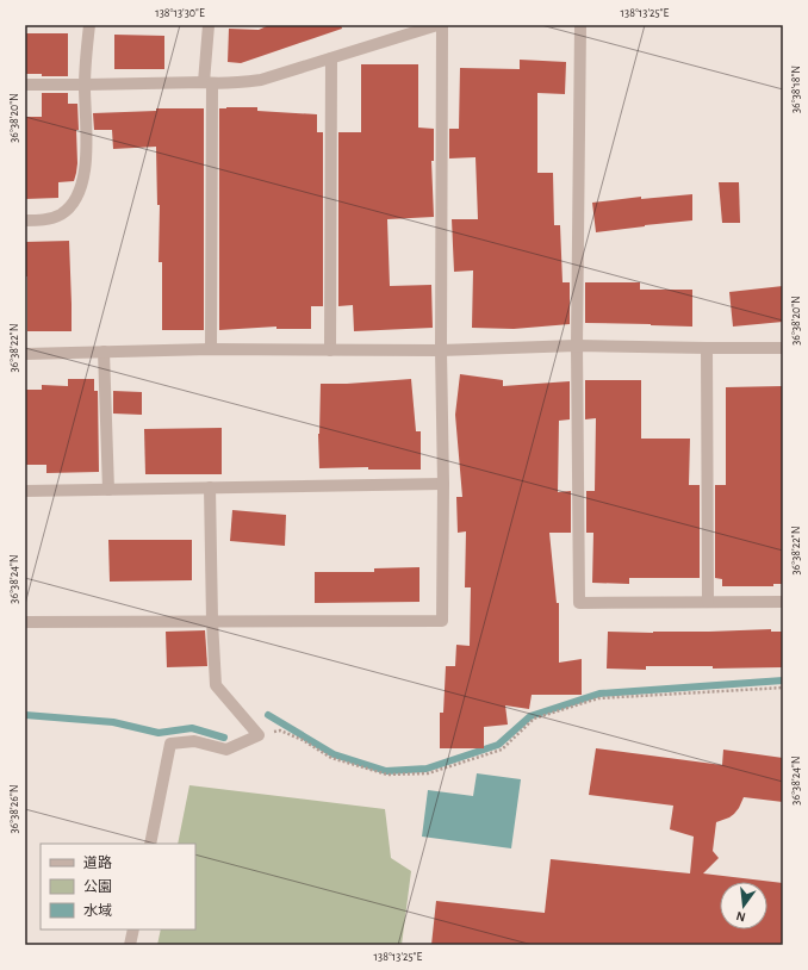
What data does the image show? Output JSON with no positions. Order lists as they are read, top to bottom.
{
  "legend": ["道路", "公園", "水域"],
  "north": "bottom",
  "coordinates": [
    "138°13'30\"E",
    "138°13'25\"E",
    "36°38'18\"N",
    "36°38'20\"N",
    "36°38'22\"N",
    "36°38'24\"N",
    "36°38'26\"N"
  ]
}
